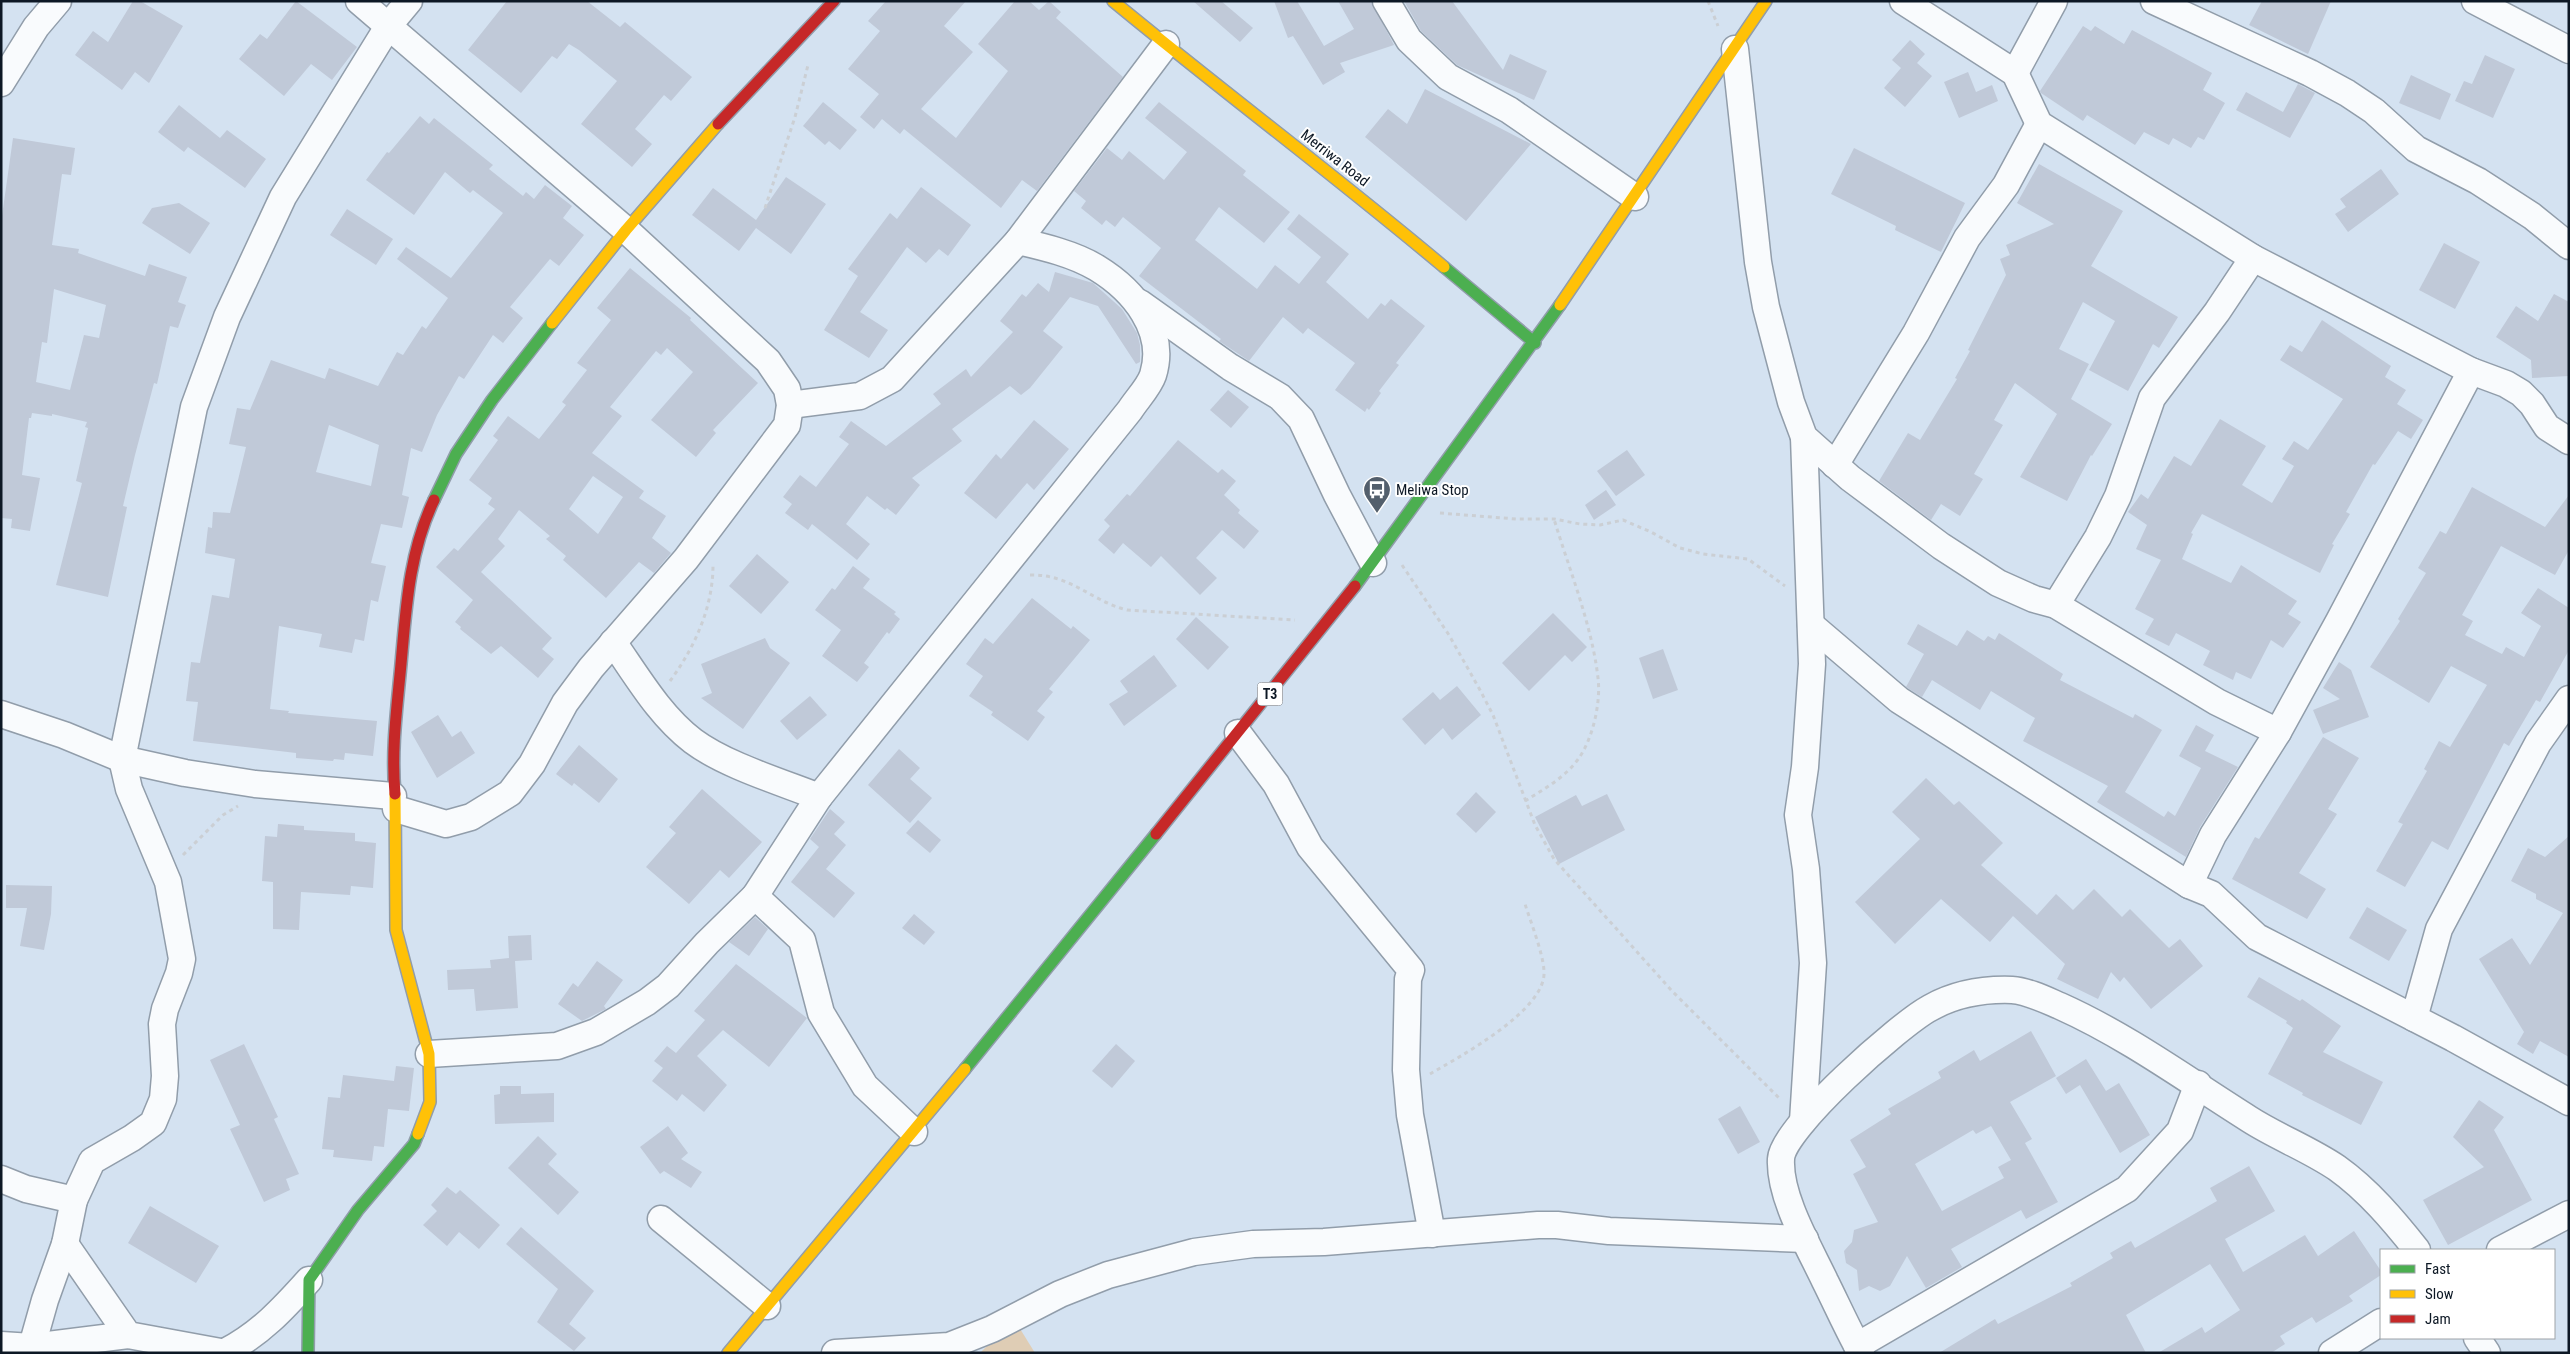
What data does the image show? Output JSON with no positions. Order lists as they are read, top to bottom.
{
  "streets": {
    "main road": ["Merriwa Road", "T3"]
  },
  "crossings": [
    ["Merriwa Road", "T3"]
  ],
  "places": {
    "bus stop": ["Meliwa Stop"]
  },
  "legend": ["Fast", "Slow", "Jam"]
}
